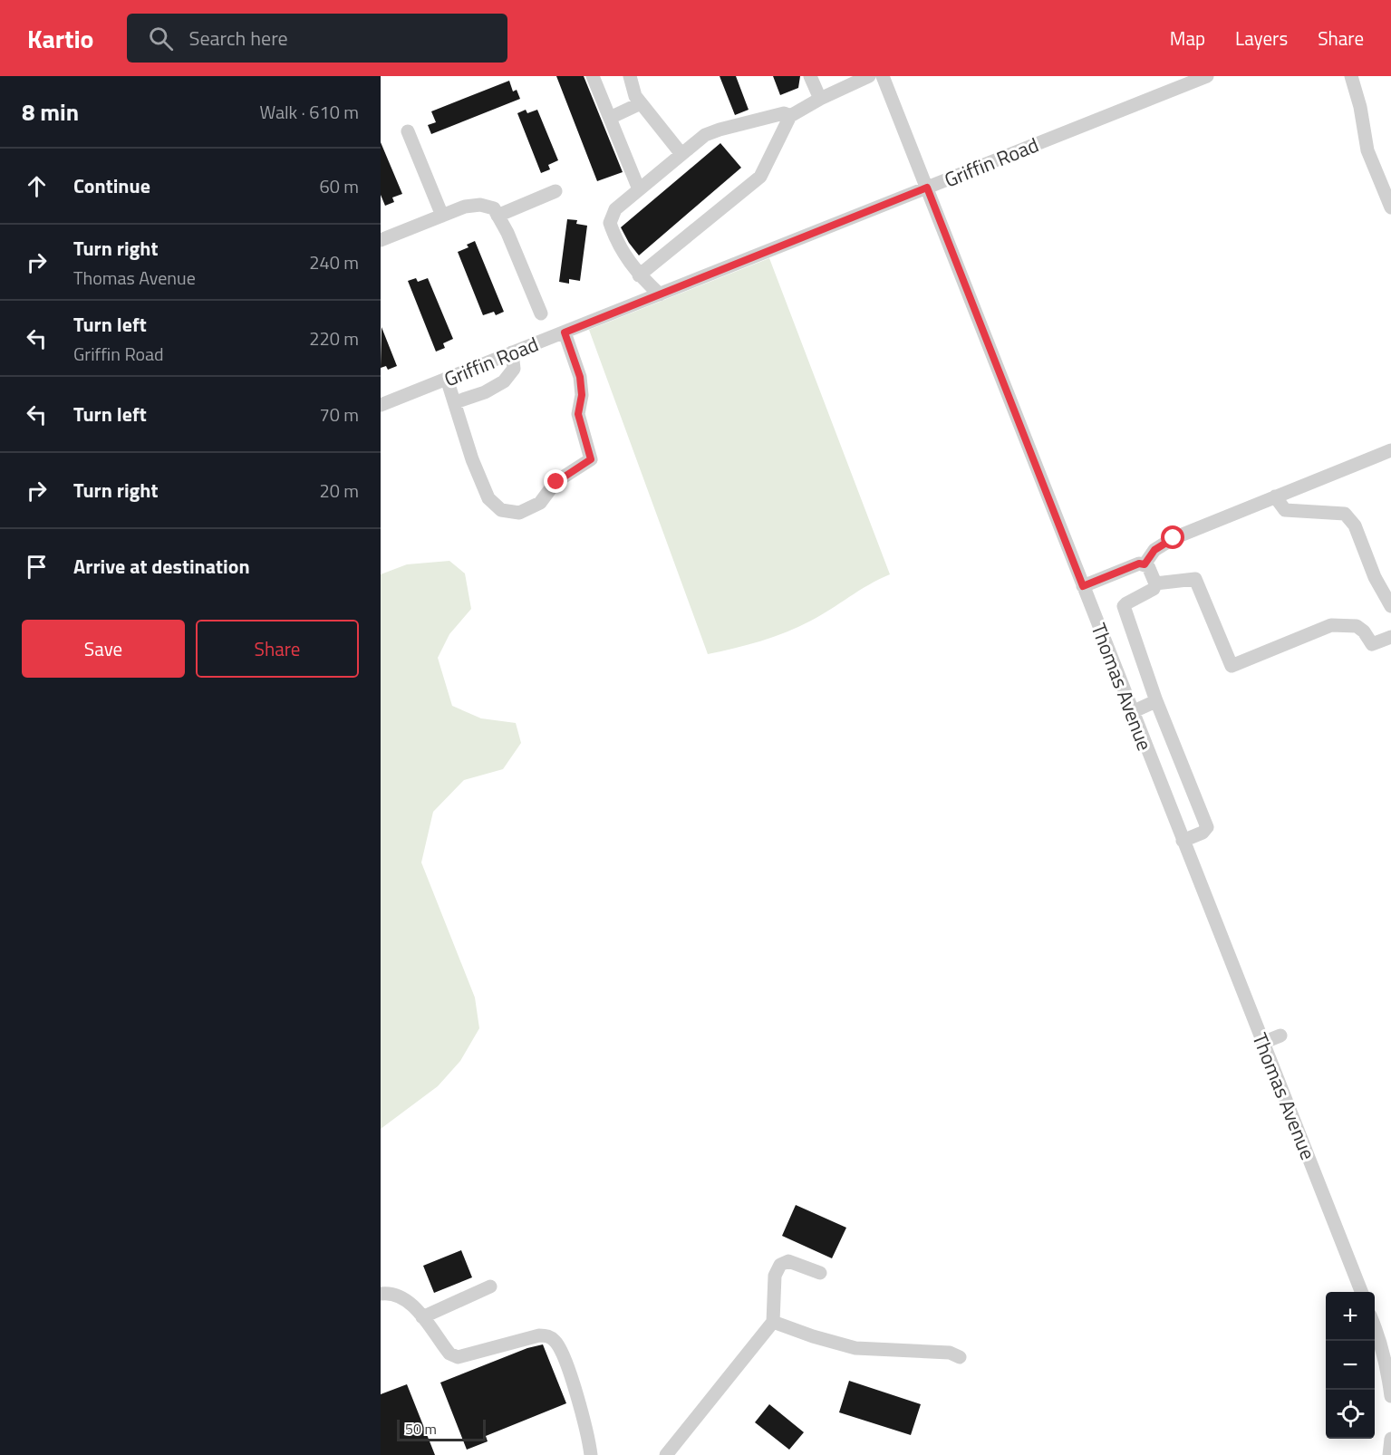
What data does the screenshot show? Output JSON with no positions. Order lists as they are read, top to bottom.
{
  "streets": {
    "street": ["Griffin Road", "Thomas Avenue"]
  },
  "crossings": [
    ["Griffin Road", "Thomas Avenue"]
  ],
  "scale_bar": "50 m",
  "page": {
    "header": "Kartio",
    "search": "Search here",
    "nav": ["Map", "Layers", "Share"],
    "heading": ["8 min", "Walk · 610 m"],
    "list": [
      ["Continue", "60 m"],
      ["Turn right", "Thomas Avenue", "240 m"],
      ["Turn left", "Griffin Road", "220 m"],
      ["Turn left", "70 m"],
      ["Turn right", "20 m"],
      "Arrive at destination"
    ],
    "buttons": ["Save", "Share"],
    "map_buttons": ["+", "−"],
    "scale": "50 m"
  }
}
